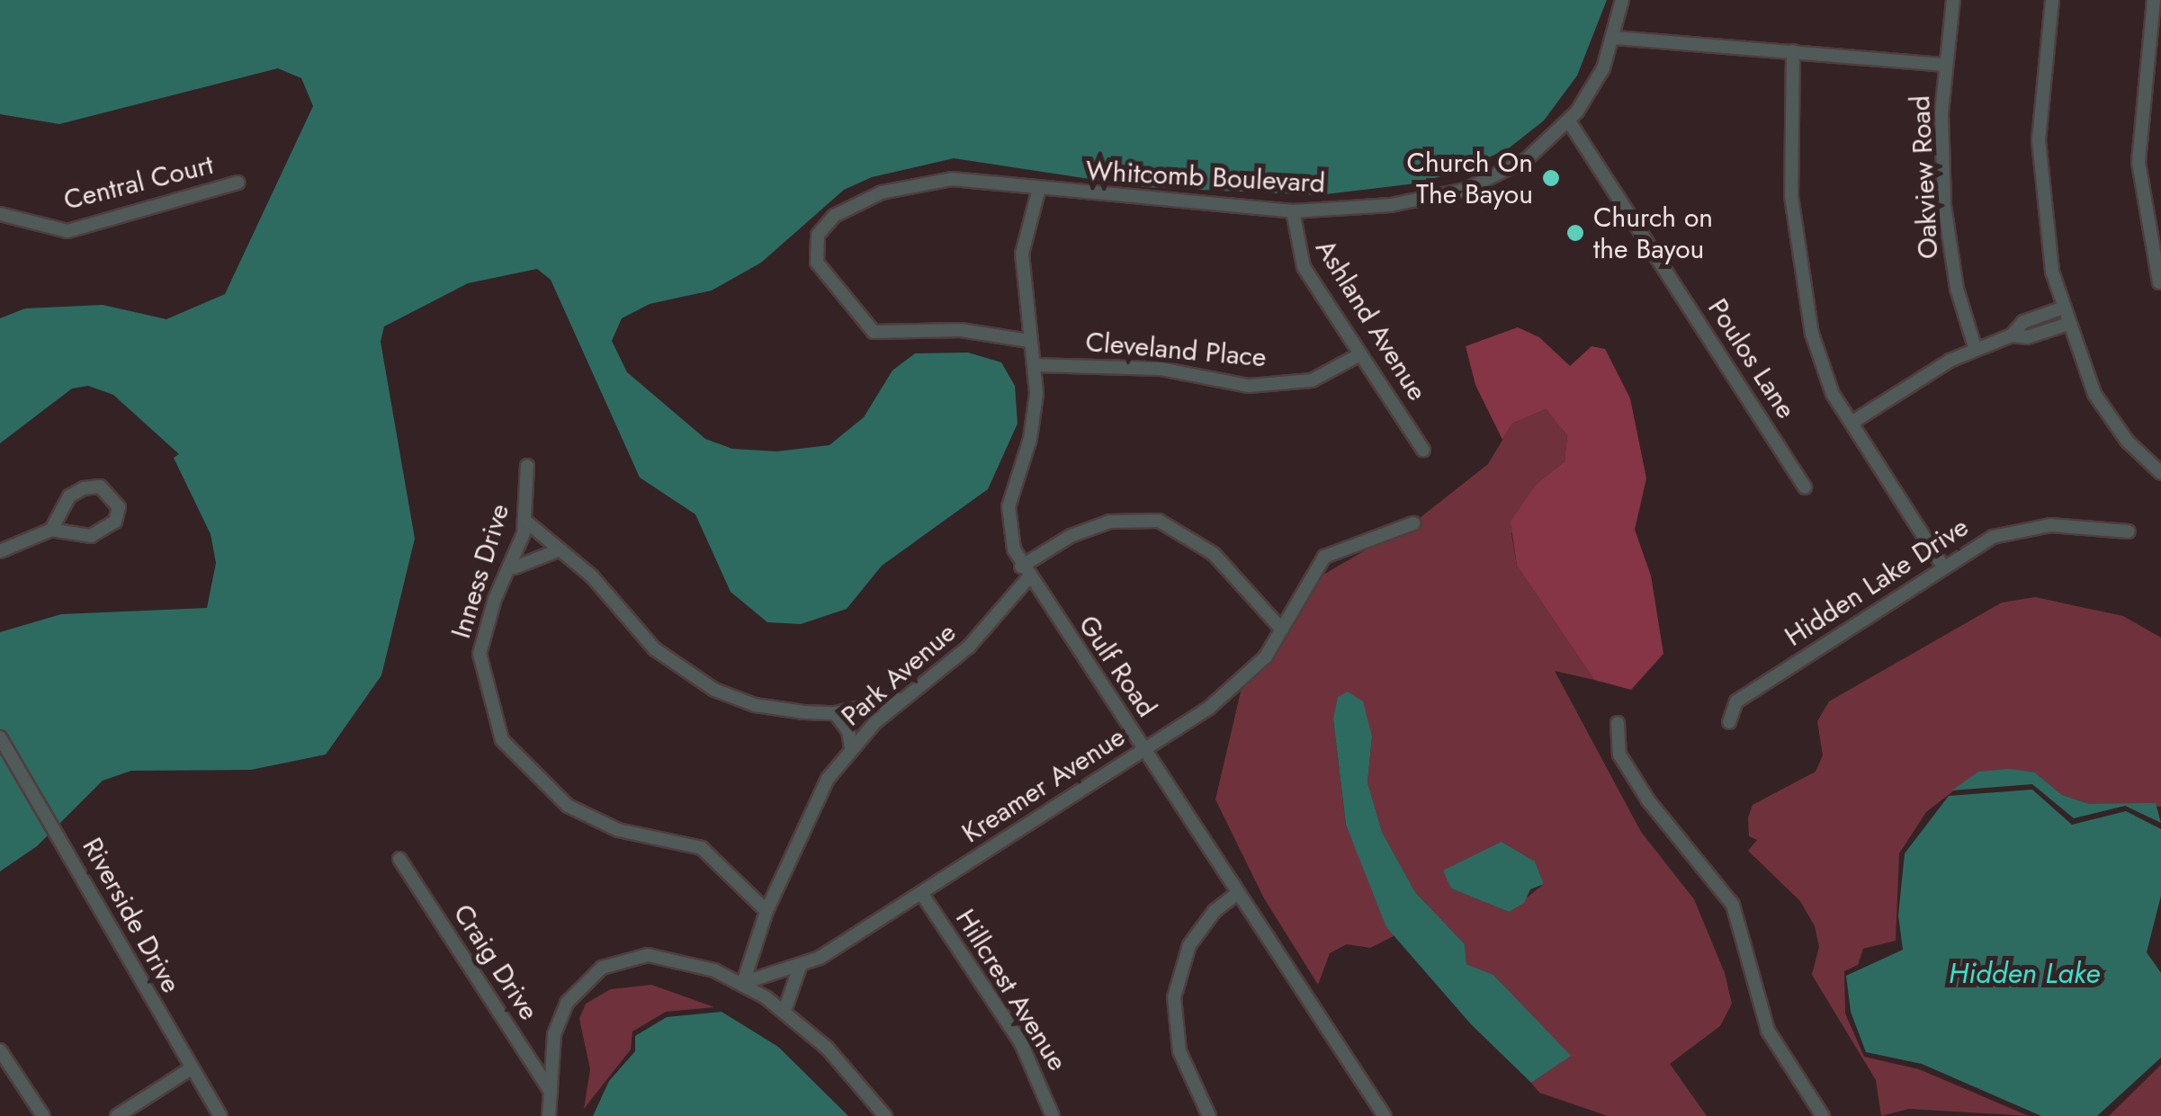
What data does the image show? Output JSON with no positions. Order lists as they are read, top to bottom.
{
  "streets": {
    "street": [
      "Whitcomb Boulevard",
      "Oakview Road",
      "Central Court",
      "Ashland Avenue",
      "Cleveland Place",
      "Poulos Lane",
      "Inness Drive",
      "Hidden Lake Drive",
      "Gulf Road",
      "Park Avenue",
      "Kreamer Avenue",
      "Riverside Drive",
      "Craig Drive",
      "Hillcrest Avenue"
    ]
  },
  "crossings": [
    ["Whitcomb Boulevard", "Ashland Avenue"],
    ["Whitcomb Boulevard", "Poulos Lane"],
    ["Whitcomb Boulevard", "Gulf Road"],
    ["Ashland Avenue", "Cleveland Place"],
    ["Cleveland Place", "Gulf Road"],
    ["Inness Drive", "Park Avenue"],
    ["Gulf Road", "Park Avenue"],
    ["Gulf Road", "Kreamer Avenue"],
    ["Park Avenue", "Kreamer Avenue"],
    ["Kreamer Avenue", "Hillcrest Avenue"]
  ],
  "water": ["Hidden Lake"],
  "places": ["Church On The Bayou", "Church on the Bayou"]
}
